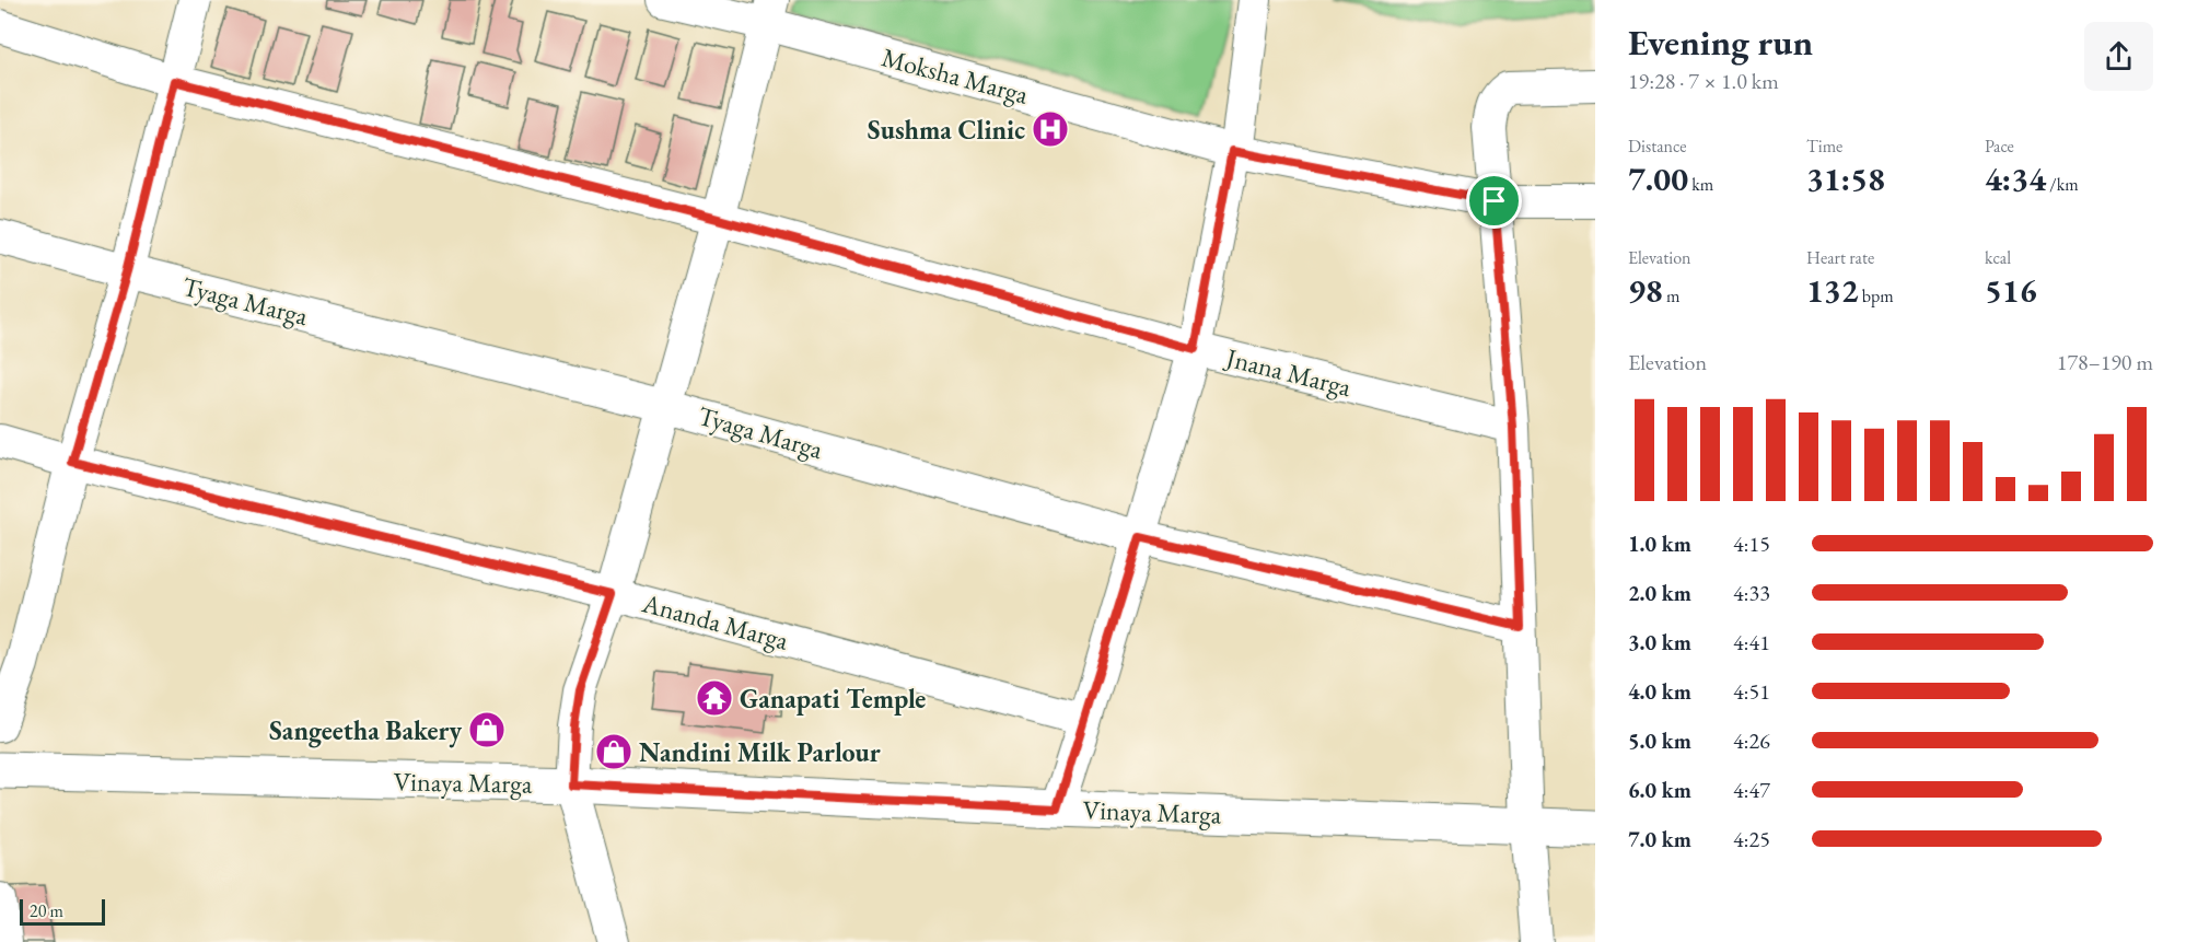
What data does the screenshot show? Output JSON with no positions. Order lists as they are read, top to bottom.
{
  "streets": {
    "street": [
      "Moksha Marga",
      "Tyaga Marga",
      "Jnana Marga",
      "Ananda Marga",
      "Vinaya Marga"
    ]
  },
  "places": {
    "hospital": ["Sushma Clinic"],
    "temple": ["Ganapati Temple"],
    "shop": ["Sangeetha Bakery", "Nandini Milk Parlour"]
  },
  "scale_bar": "20 m",
  "page": {
    "heading": ["Evening run", "19:28 · 7 × 1.0 km"],
    "stats": [
      ["Distance", "7.00 km"],
      ["Time", "31:58"],
      ["Pace", "4:34 /km"],
      ["Elevation", "98 m"],
      ["Heart rate", "132 bpm"],
      ["kcal", "516"]
    ],
    "chart": ["Elevation", "178–190 m"],
    "list": [
      {
        "name": "1.0 km",
        "note": "4:15"
      },
      {
        "name": "2.0 km",
        "note": "4:33"
      },
      {
        "name": "3.0 km",
        "note": "4:41"
      },
      {
        "name": "4.0 km",
        "note": "4:51"
      },
      {
        "name": "5.0 km",
        "note": "4:26"
      },
      {
        "name": "6.0 km",
        "note": "4:47"
      },
      {
        "name": "7.0 km",
        "note": "4:25"
      }
    ],
    "scale": "20 m"
  }
}
